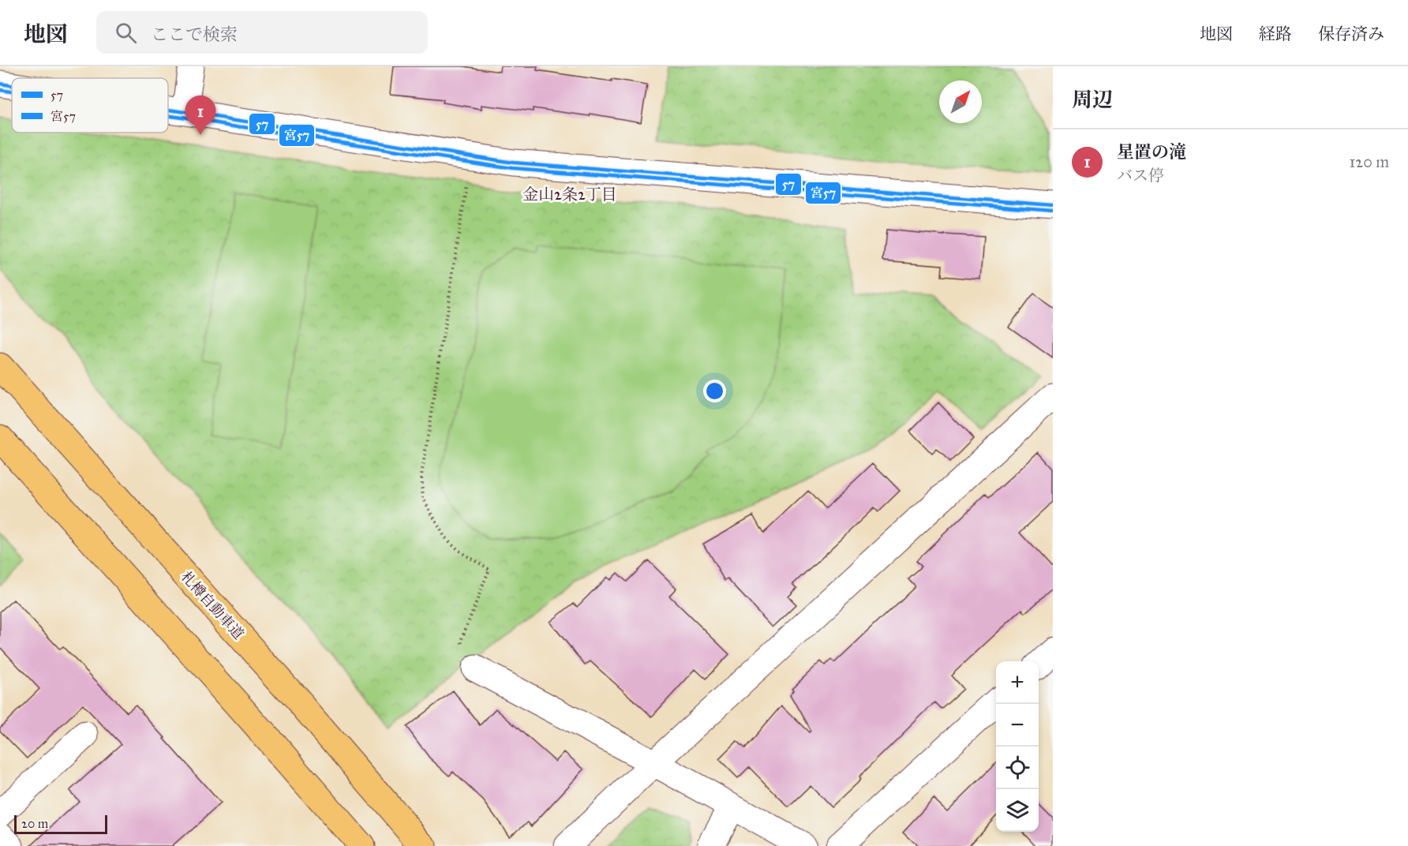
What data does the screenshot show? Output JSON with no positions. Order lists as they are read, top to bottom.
{
  "streets": {
    "highway": ["札樽自動車道"]
  },
  "districts": ["金山2条2丁目"],
  "lines": ["transit line 57", "transit line 宮57"],
  "legend": ["57", "宮57"],
  "scale_bar": "20 m",
  "north": "top right",
  "page": {
    "header": "地図",
    "search": "ここで検索",
    "nav": ["地図", "経路", "保存済み"],
    "heading": "周辺",
    "pins": "1",
    "list": [
      {
        "mark": "1",
        "name": "星置の滝",
        "note": "バス停",
        "value": "120 m"
      }
    ],
    "map_buttons": ["+", "−"],
    "scale": "20 m"
  }
}
